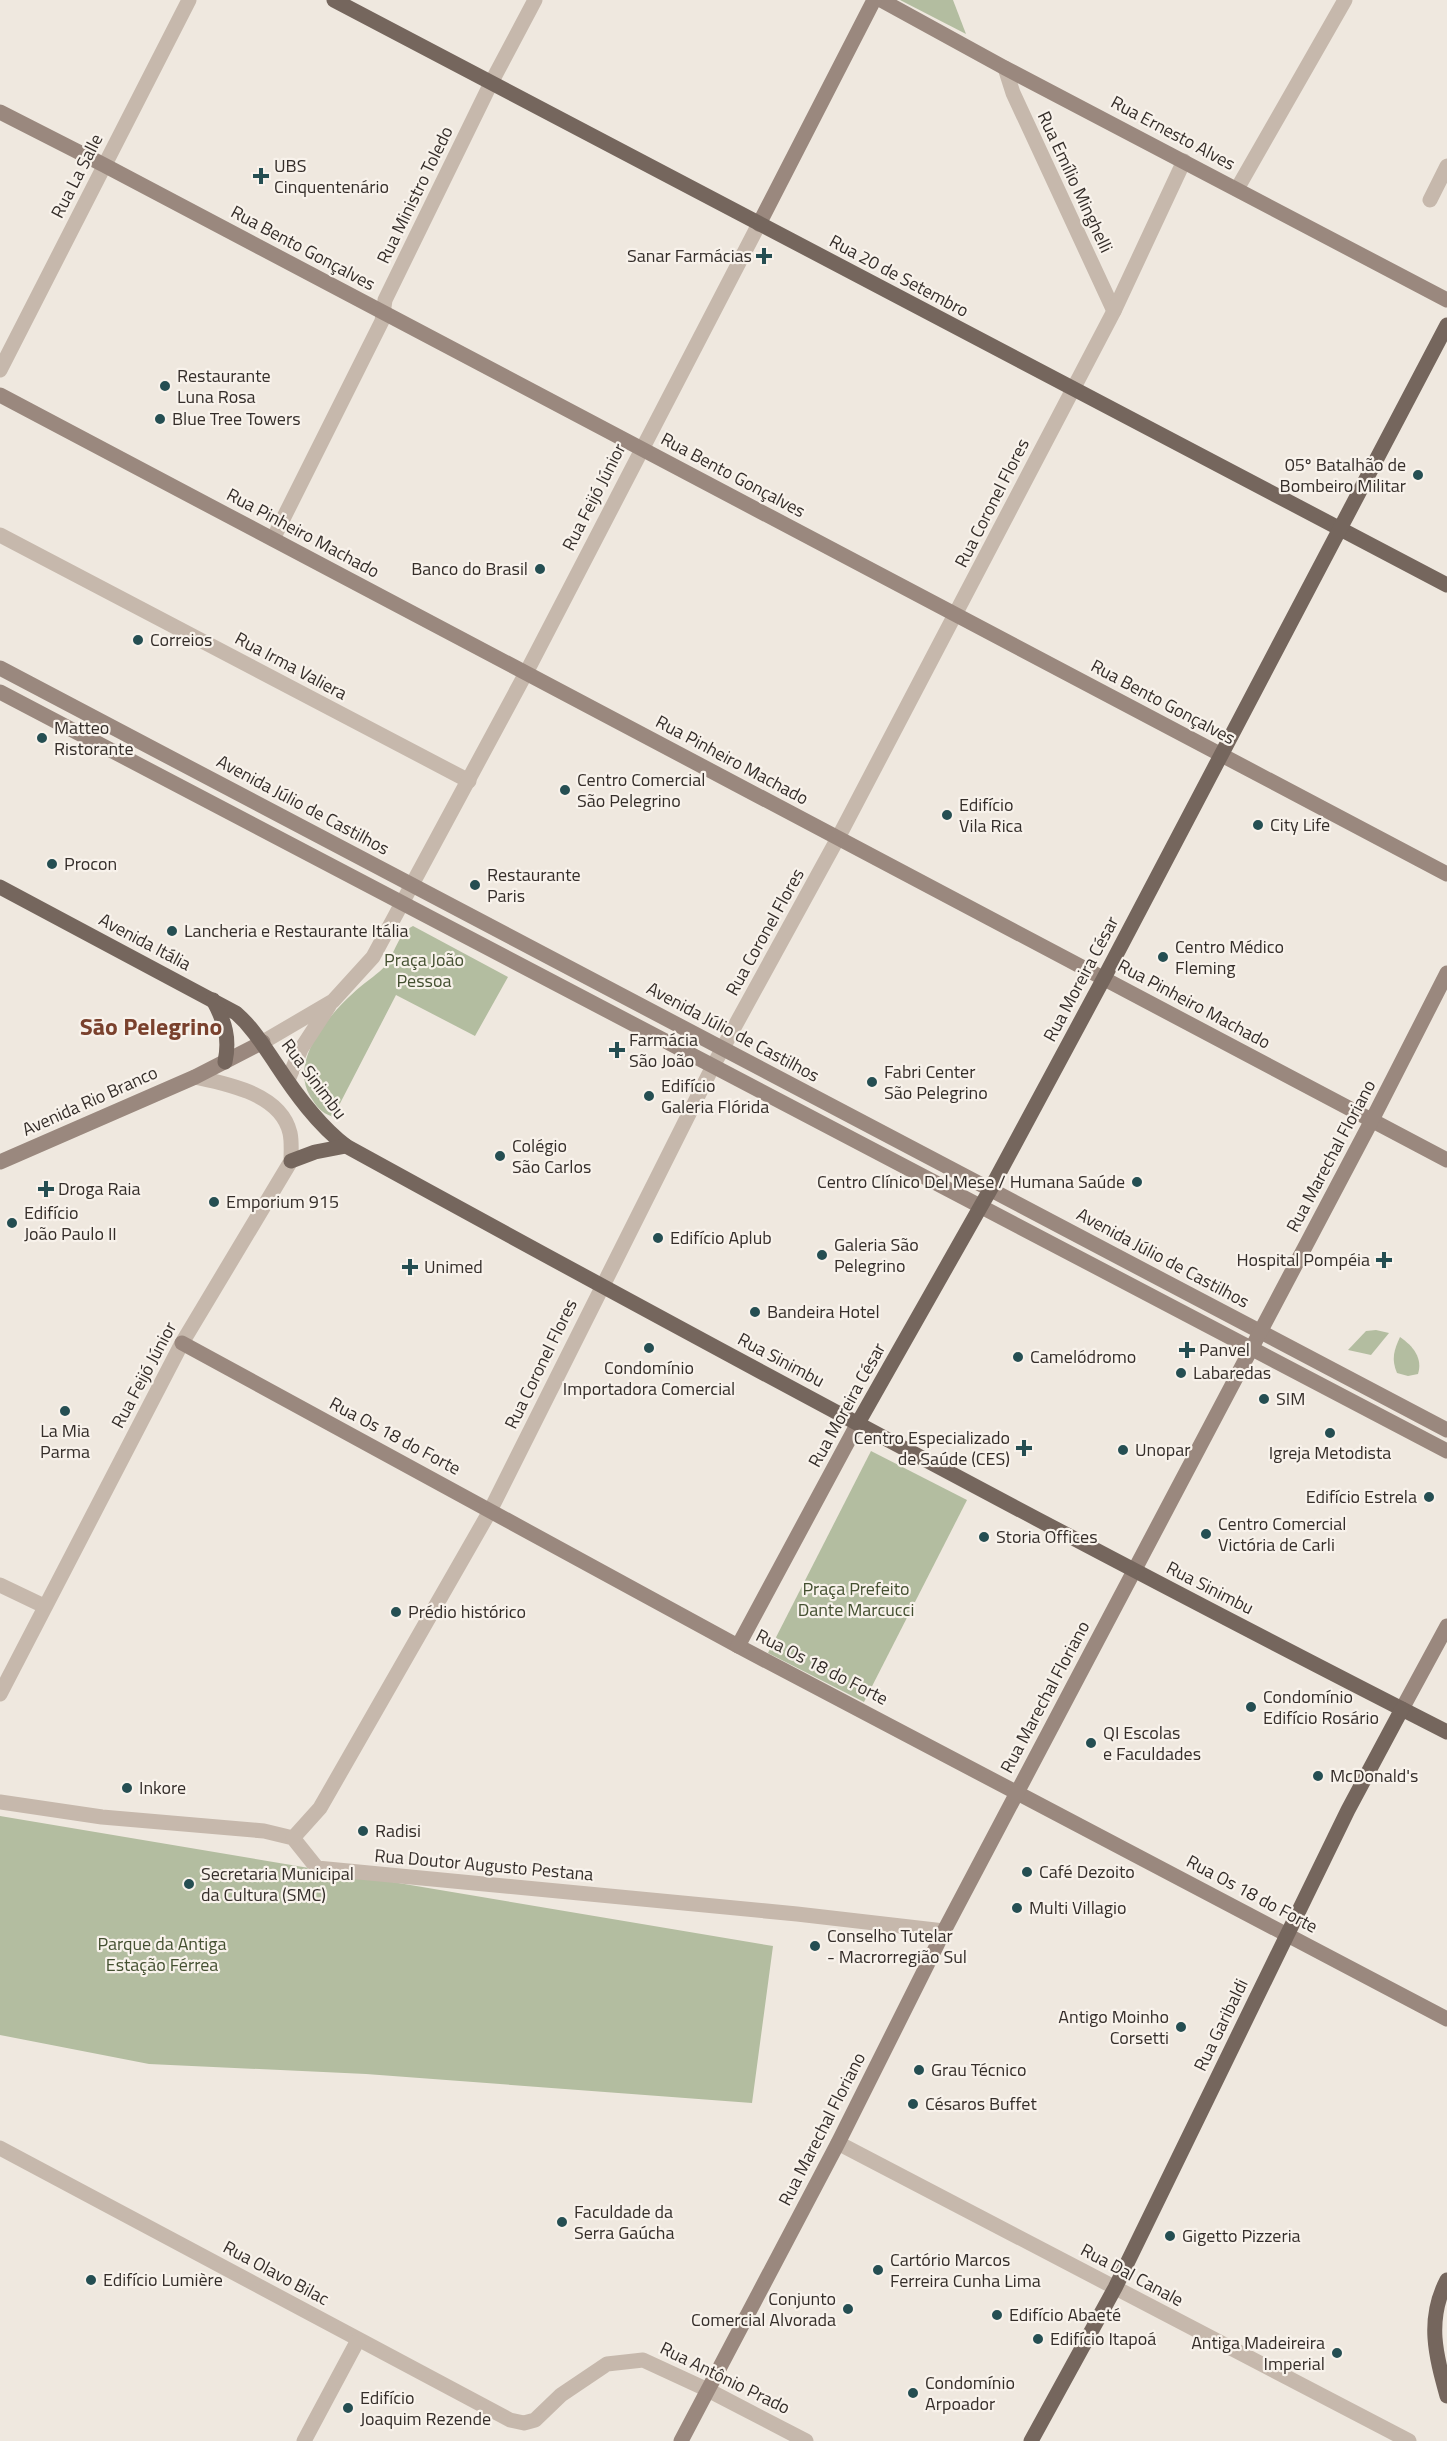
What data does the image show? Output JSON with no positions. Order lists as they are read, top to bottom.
{
  "streets": {
    "main road": [
      "Rua 20 de Setembro",
      "Avenida Itália",
      "Rua Moreira César",
      "Rua Sinimbu",
      "Rua Garibaldi"
    ],
    "street": [
      "Rua Ernesto Alves",
      "Rua La Salle",
      "Rua Emílio Minghelli",
      "Rua Ministro Toledo",
      "Rua Bento Gonçalves",
      "Rua Feijó Júnior",
      "Rua Coronel Flores",
      "Rua Pinheiro Machado",
      "Rua Irma Valiera",
      "Avenida Júlio de Castilhos",
      "Avenida Rio Branco",
      "Rua Marechal Floriano",
      "Rua Os 18 do Forte",
      "Rua Doutor Augusto Pestana",
      "Rua Olavo Bilac",
      "Rua Dal Canale",
      "Rua Antônio Prado"
    ]
  },
  "crossings": [
    ["Rua Ernesto Alves", "Rua Emílio Minghelli"],
    ["Rua Ernesto Alves", "Rua Coronel Flores"],
    ["Rua La Salle", "Rua Bento Gonçalves"],
    ["Rua Emílio Minghelli", "Rua Coronel Flores"],
    ["Rua Ministro Toledo", "Rua Bento Gonçalves"],
    ["Rua Ministro Toledo", "Rua 20 de Setembro"],
    ["Rua Ministro Toledo", "Rua Pinheiro Machado"],
    ["Rua Bento Gonçalves", "Rua Feijó Júnior"],
    ["Rua Bento Gonçalves", "Rua Coronel Flores"],
    ["Rua Bento Gonçalves", "Rua Moreira César"],
    ["Rua 20 de Setembro", "Rua Feijó Júnior"],
    ["Rua 20 de Setembro", "Rua Coronel Flores"],
    ["Rua 20 de Setembro", "Rua Moreira César"],
    ["Rua Feijó Júnior", "Rua Pinheiro Machado"],
    ["Rua Feijó Júnior", "Rua Irma Valiera"],
    ["Rua Feijó Júnior", "Avenida Júlio de Castilhos"],
    ["Rua Feijó Júnior", "Avenida Itália"],
    ["Rua Feijó Júnior", "Rua Sinimbu"],
    ["Rua Feijó Júnior", "Avenida Rio Branco"],
    ["Rua Feijó Júnior", "Rua Os 18 do Forte"],
    ["Rua Coronel Flores", "Rua Pinheiro Machado"],
    ["Rua Coronel Flores", "Avenida Júlio de Castilhos"],
    ["Rua Coronel Flores", "Rua Sinimbu"],
    ["Rua Coronel Flores", "Rua Os 18 do Forte"],
    ["Rua Coronel Flores", "Rua Doutor Augusto Pestana"],
    ["Rua Pinheiro Machado", "Rua Moreira César"],
    ["Rua Pinheiro Machado", "Rua Marechal Floriano"],
    ["Avenida Júlio de Castilhos", "Rua Moreira César"],
    ["Avenida Júlio de Castilhos", "Rua Marechal Floriano"],
    ["Avenida Itália", "Rua Sinimbu"],
    ["Avenida Itália", "Avenida Rio Branco"],
    ["Rua Moreira César", "Rua Sinimbu"],
    ["Rua Moreira César", "Rua Os 18 do Forte"],
    ["Rua Sinimbu", "Avenida Rio Branco"],
    ["Rua Sinimbu", "Rua Marechal Floriano"],
    ["Rua Sinimbu", "Rua Garibaldi"],
    ["Rua Marechal Floriano", "Rua Os 18 do Forte"],
    ["Rua Marechal Floriano", "Rua Doutor Augusto Pestana"],
    ["Rua Marechal Floriano", "Rua Dal Canale"],
    ["Rua Marechal Floriano", "Rua Antônio Prado"],
    ["Rua Os 18 do Forte", "Rua Garibaldi"],
    ["Rua Garibaldi", "Rua Dal Canale"],
    ["Rua Olavo Bilac", "Rua Antônio Prado"]
  ],
  "districts": ["São Pelegrino"],
  "parks": ["Praça João Pessoa", "Praça Prefeito Dante Marcucci", "Parque da Antiga Estação Férrea"],
  "places": {
    "health": [
      "UBS Cinquentenário",
      "Sanar Farmácias",
      "Farmácia São João",
      "Droga Raia",
      "Hospital Pompéia",
      "Unimed",
      "Panvel",
      "Centro Especializado de Saúde (CES)"
    ],
    "other": [
      "Restaurante Luna Rosa",
      "Blue Tree Towers",
      "05º Batalhão de Bombeiro Militar",
      "Banco do Brasil",
      "Correios",
      "Matteo Ristorante",
      "Centro Comercial São Pelegrino",
      "Edifício Vila Rica",
      "City Life",
      "Procon",
      "Restaurante Paris",
      "Lancheria e Restaurante Itália",
      "Centro Médico Fleming",
      "Fabri Center São Pelegrino",
      "Edifício Galeria Flórida",
      "Colégio São Carlos",
      "Centro Clínico Del Mese / Humana Saúde",
      "Emporium 915",
      "Edifício João Paulo II",
      "Edifício Aplub",
      "Galeria São Pelegrino",
      "Bandeira Hotel",
      "Condomínio Importadora Comercial",
      "Camelódromo",
      "Labaredas",
      "SIM",
      "La Mia Parma",
      "Igreja Metodista",
      "Unopar",
      "Edifício Estrela",
      "Centro Comercial Victória de Carli",
      "Storia Offices",
      "Prédio histórico",
      "Condomínio Edifício Rosário",
      "QI Escolas e Faculdades",
      "McDonald's",
      "Inkore",
      "Radisi",
      "Café Dezoito",
      "Secretaria Municipal da Cultura (SMC)",
      "Multi Villagio",
      "Conselho Tutelar - Macrorregião Sul",
      "Antigo Moinho Corsetti",
      "Grau Técnico",
      "Césaros Buffet",
      "Faculdade da Serra Gaúcha",
      "Gigetto Pizzeria",
      "Cartório Marcos Ferreira Cunha Lima",
      "Edifício Lumière",
      "Conjunto Comercial Alvorada",
      "Edifício Abaeté",
      "Edifício Itapoá",
      "Antiga Madeireira Imperial",
      "Condomínio Arpoador",
      "Edifício Joaquim Rezende"
    ]
  }
}
